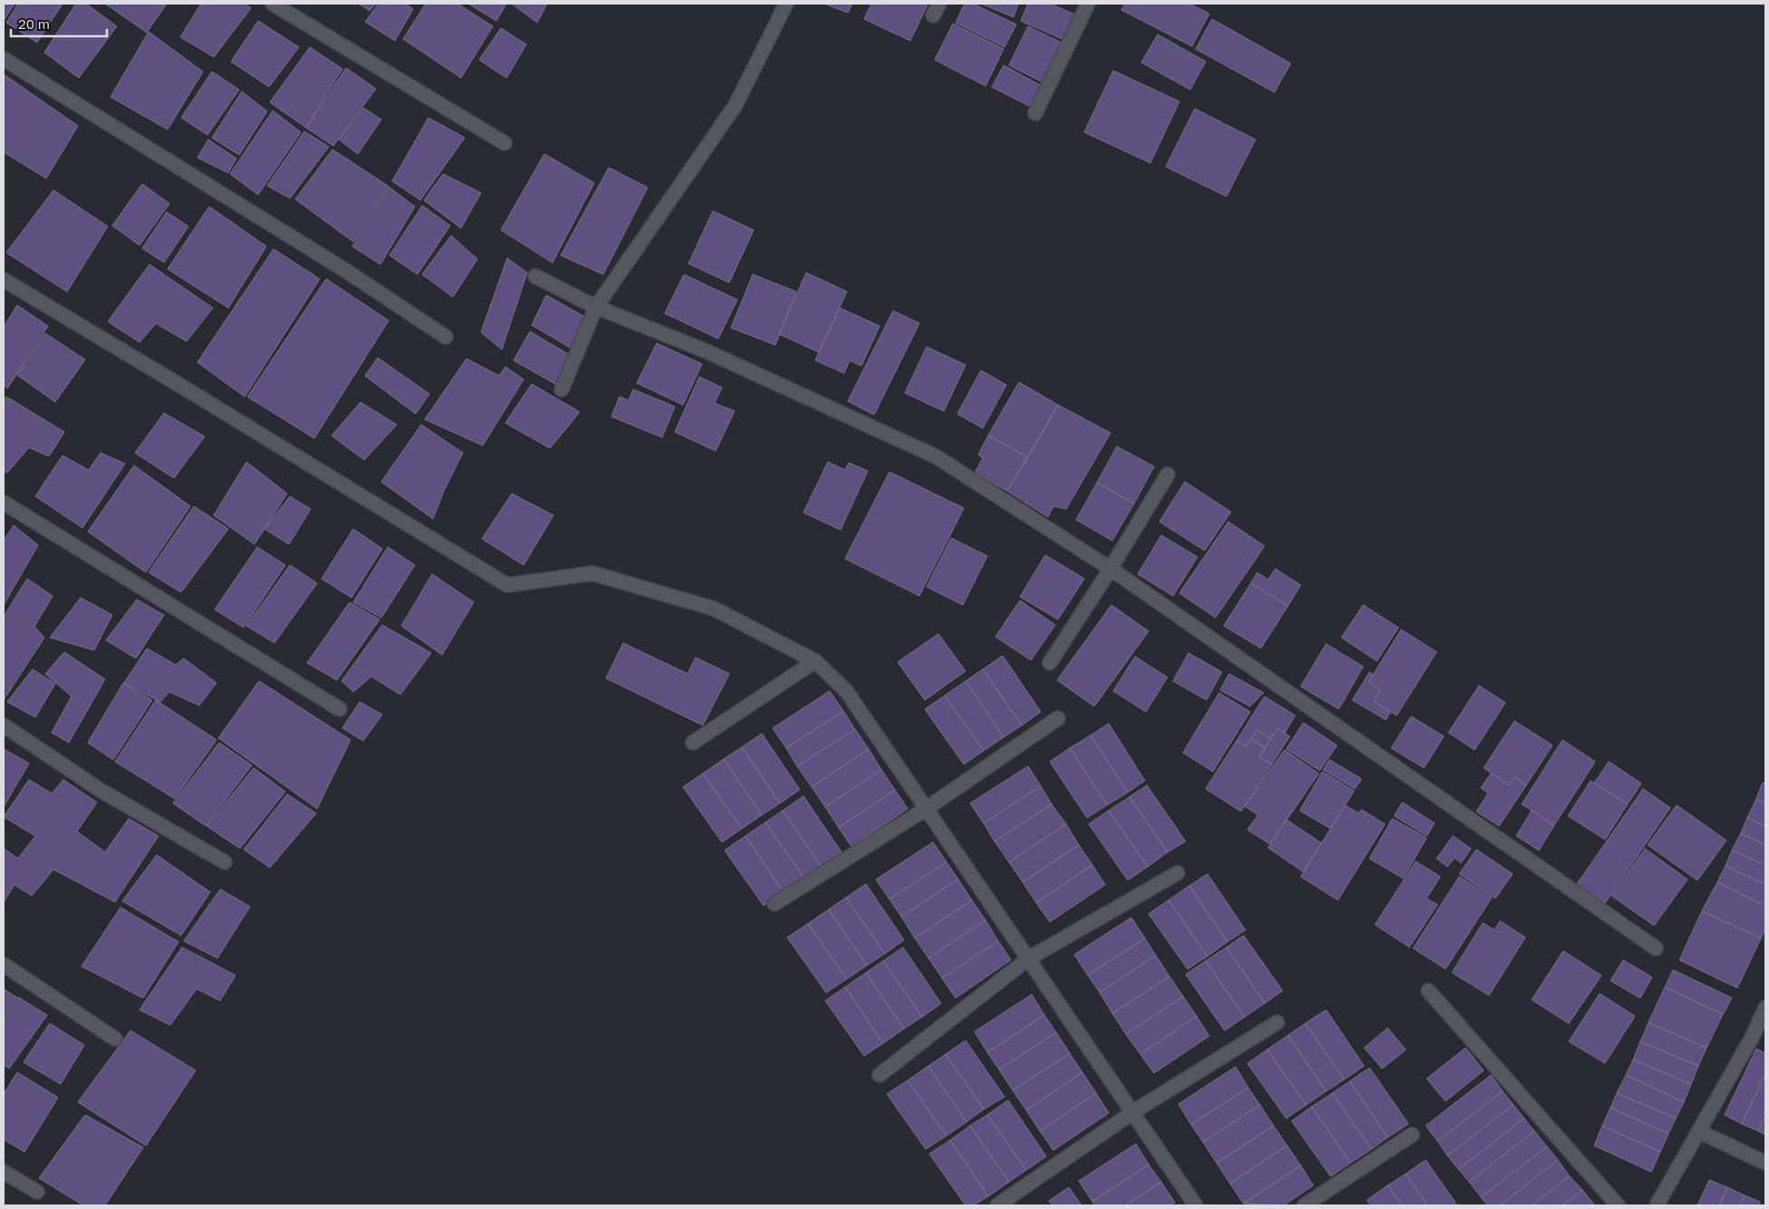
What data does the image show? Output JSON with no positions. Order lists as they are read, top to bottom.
{
  "scale_bar": "20 m"
}
